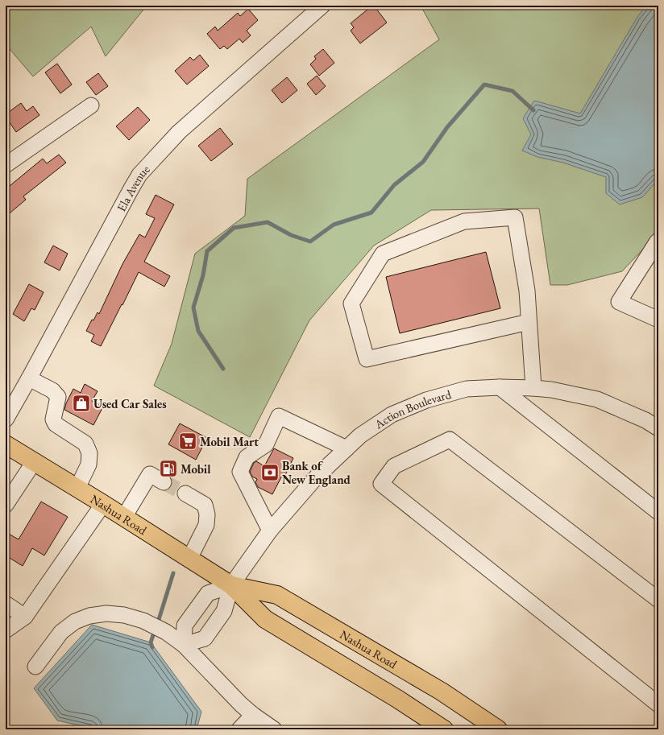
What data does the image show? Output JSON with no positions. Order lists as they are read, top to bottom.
{
  "streets": {
    "main road": ["Nashua Road"],
    "street": ["Ela Avenue", "Action Boulevard"]
  },
  "crossings": [
    ["Action Boulevard", "Nashua Road"]
  ],
  "places": {
    "shop": ["Used Car Sales"],
    "supermarket": ["Mobil Mart"],
    "fuel station": ["Mobil"],
    "bank": ["Bank of New England"]
  }
}
